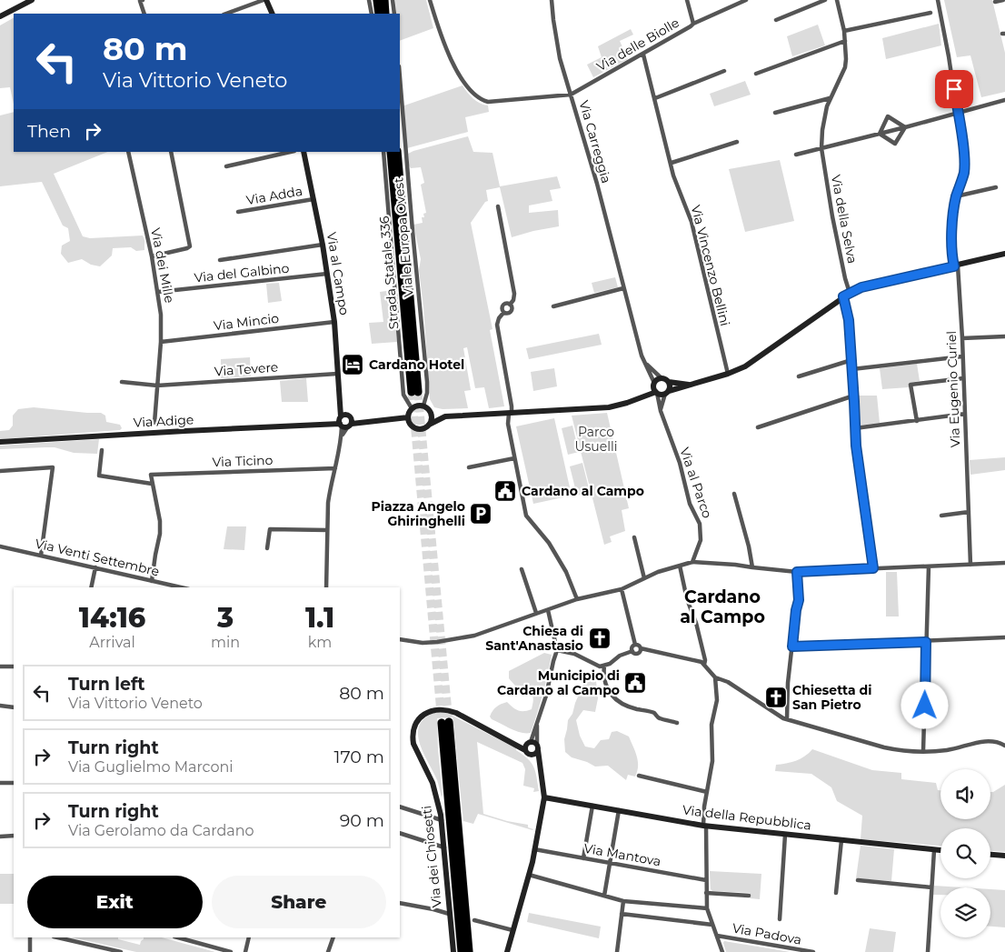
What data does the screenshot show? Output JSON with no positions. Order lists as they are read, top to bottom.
{
  "streets": {
    "highway": ["Strada Statale 336"],
    "street": [
      "Via delle Biolle",
      "Via Carreggia",
      "Via Adda",
      "Via della Selva",
      "Viale Europa Ovest",
      "Via dei Mille",
      "Via Vincenzo Bellini",
      "Via del Galbino",
      "Via al Campo",
      "Via Mincio",
      "Via Tevere",
      "Via Eugenio Curiel",
      "Via Adige",
      "Via Ticino",
      "Via al Parco",
      "Via Venti Settembre",
      "Via della Repubblica",
      "Via Mantova",
      "Via dei Chiosetti",
      "Via Padova"
    ]
  },
  "crossings": [
    ["Via delle Biolle", "Via Carreggia"],
    ["Via delle Biolle", "Via Vincenzo Bellini"],
    ["Via Carreggia", "Via al Parco"],
    ["Via Adda", "Via al Campo"],
    ["Via dei Mille", "Via del Galbino"],
    ["Via dei Mille", "Via Mincio"],
    ["Via dei Mille", "Via Tevere"],
    ["Via del Galbino", "Via al Campo"],
    ["Via al Campo", "Via Mincio"],
    ["Via al Campo", "Via Tevere"],
    ["Via al Campo", "Via Adige"]
  ],
  "districts": ["Cardano al Campo"],
  "parks": ["Parco Usuelli"],
  "places": {
    "hotel": ["Cardano Hotel"],
    "public building": ["Cardano al Campo", "Municipio di Cardano al Campo"],
    "parking": ["Piazza Angelo Ghiringhelli"],
    "church": ["Chiesa di Sant'Anastasio", "Chiesetta di San Pietro"]
  },
  "page": {
    "turn": ["80 m", "Via Vittorio Veneto"],
    "then": "Then",
    "eta": [
      "14:16",
      "Arrival",
      "3",
      "min",
      "1.1",
      "km"
    ],
    "list": [
      {
        "name": "Turn left",
        "note": "Via Vittorio Veneto",
        "value": "80 m"
      },
      {
        "name": "Turn right",
        "note": "Via Guglielmo Marconi",
        "value": "170 m"
      },
      {
        "name": "Turn right",
        "note": "Via Gerolamo da Cardano",
        "value": "90 m"
      }
    ],
    "buttons": ["Exit", "Share"]
  }
}
